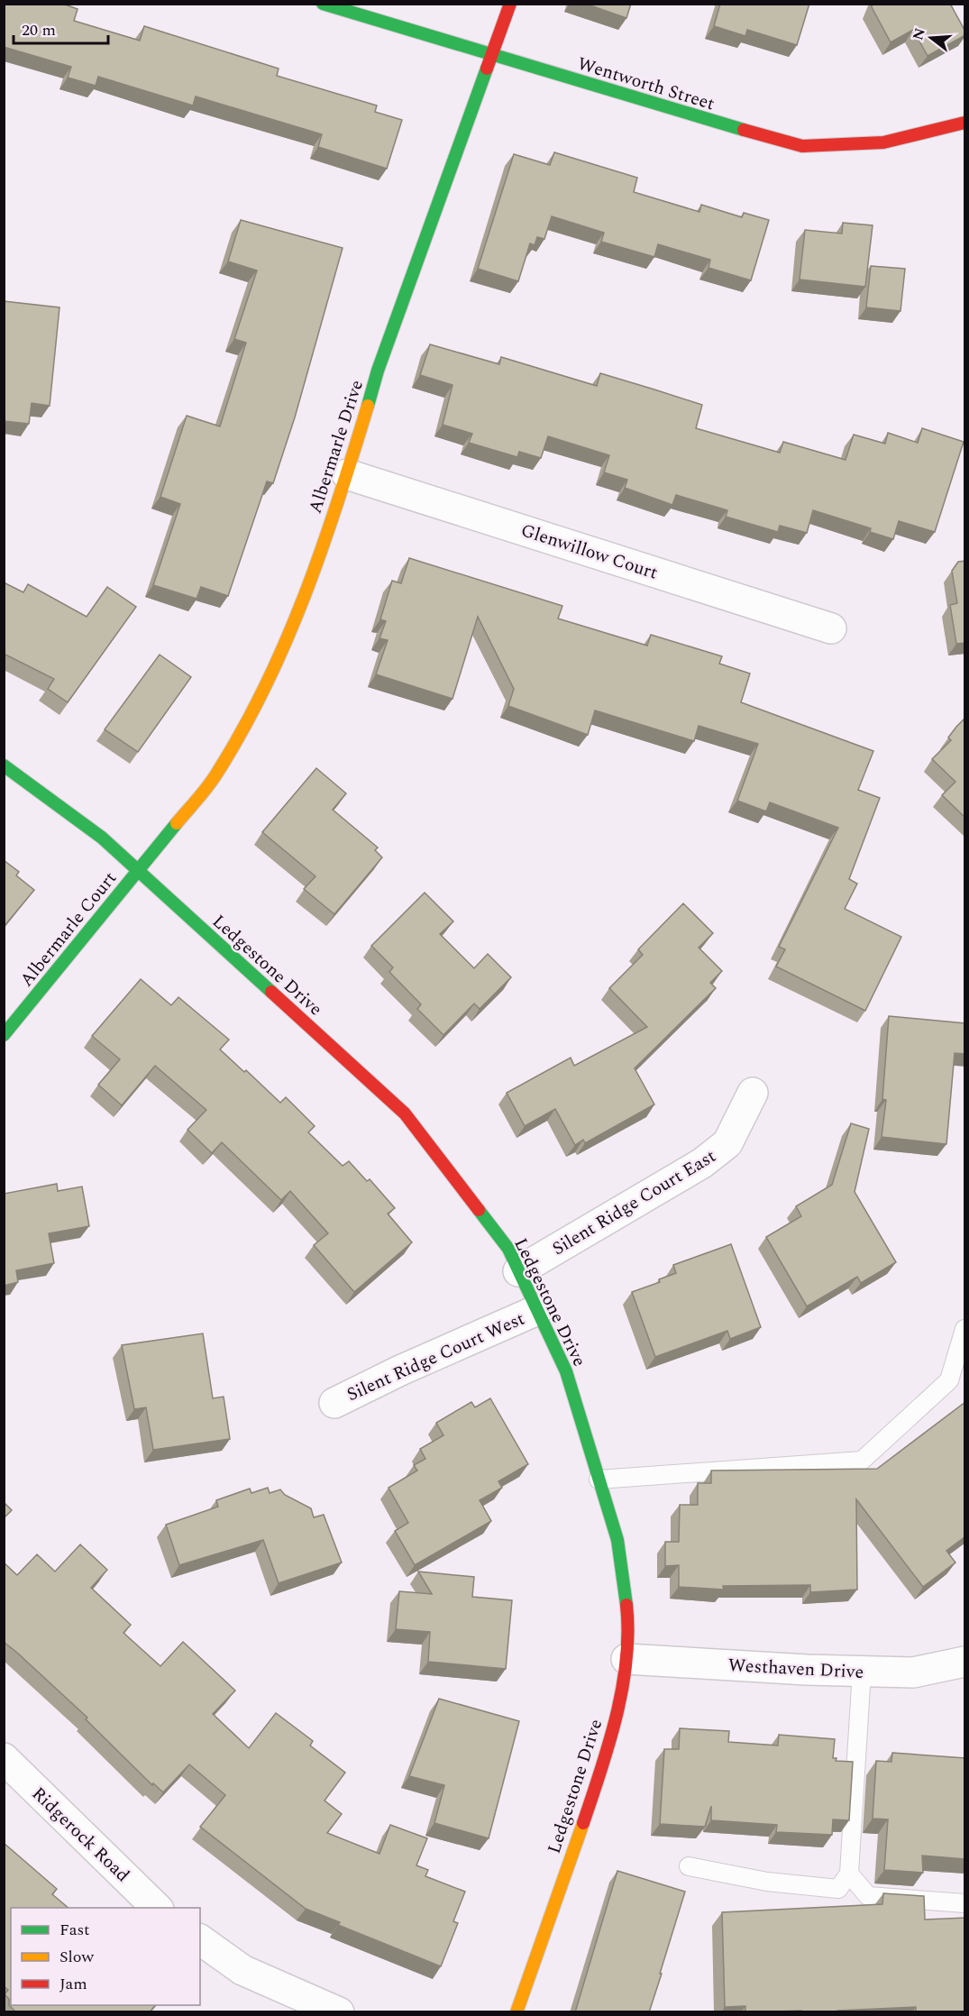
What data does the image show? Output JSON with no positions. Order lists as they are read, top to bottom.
{
  "streets": {
    "street": [
      "Wentworth Street",
      "Albermarle Drive",
      "Glenwillow Court",
      "Albermarle Court",
      "Ledgestone Drive",
      "Silent Ridge Court East",
      "Silent Ridge Court West",
      "Westhaven Drive",
      "Ridgerock Road"
    ]
  },
  "crossings": [
    ["Wentworth Street", "Albermarle Drive"],
    ["Albermarle Drive", "Glenwillow Court"],
    ["Albermarle Drive", "Albermarle Court"],
    ["Albermarle Drive", "Ledgestone Drive"],
    ["Albermarle Court", "Ledgestone Drive"],
    ["Ledgestone Drive", "Silent Ridge Court East"],
    ["Ledgestone Drive", "Silent Ridge Court West"],
    ["Ledgestone Drive", "Westhaven Drive"]
  ],
  "legend": ["Fast", "Slow", "Jam"],
  "scale_bar": "20 m",
  "north": "left"
}
